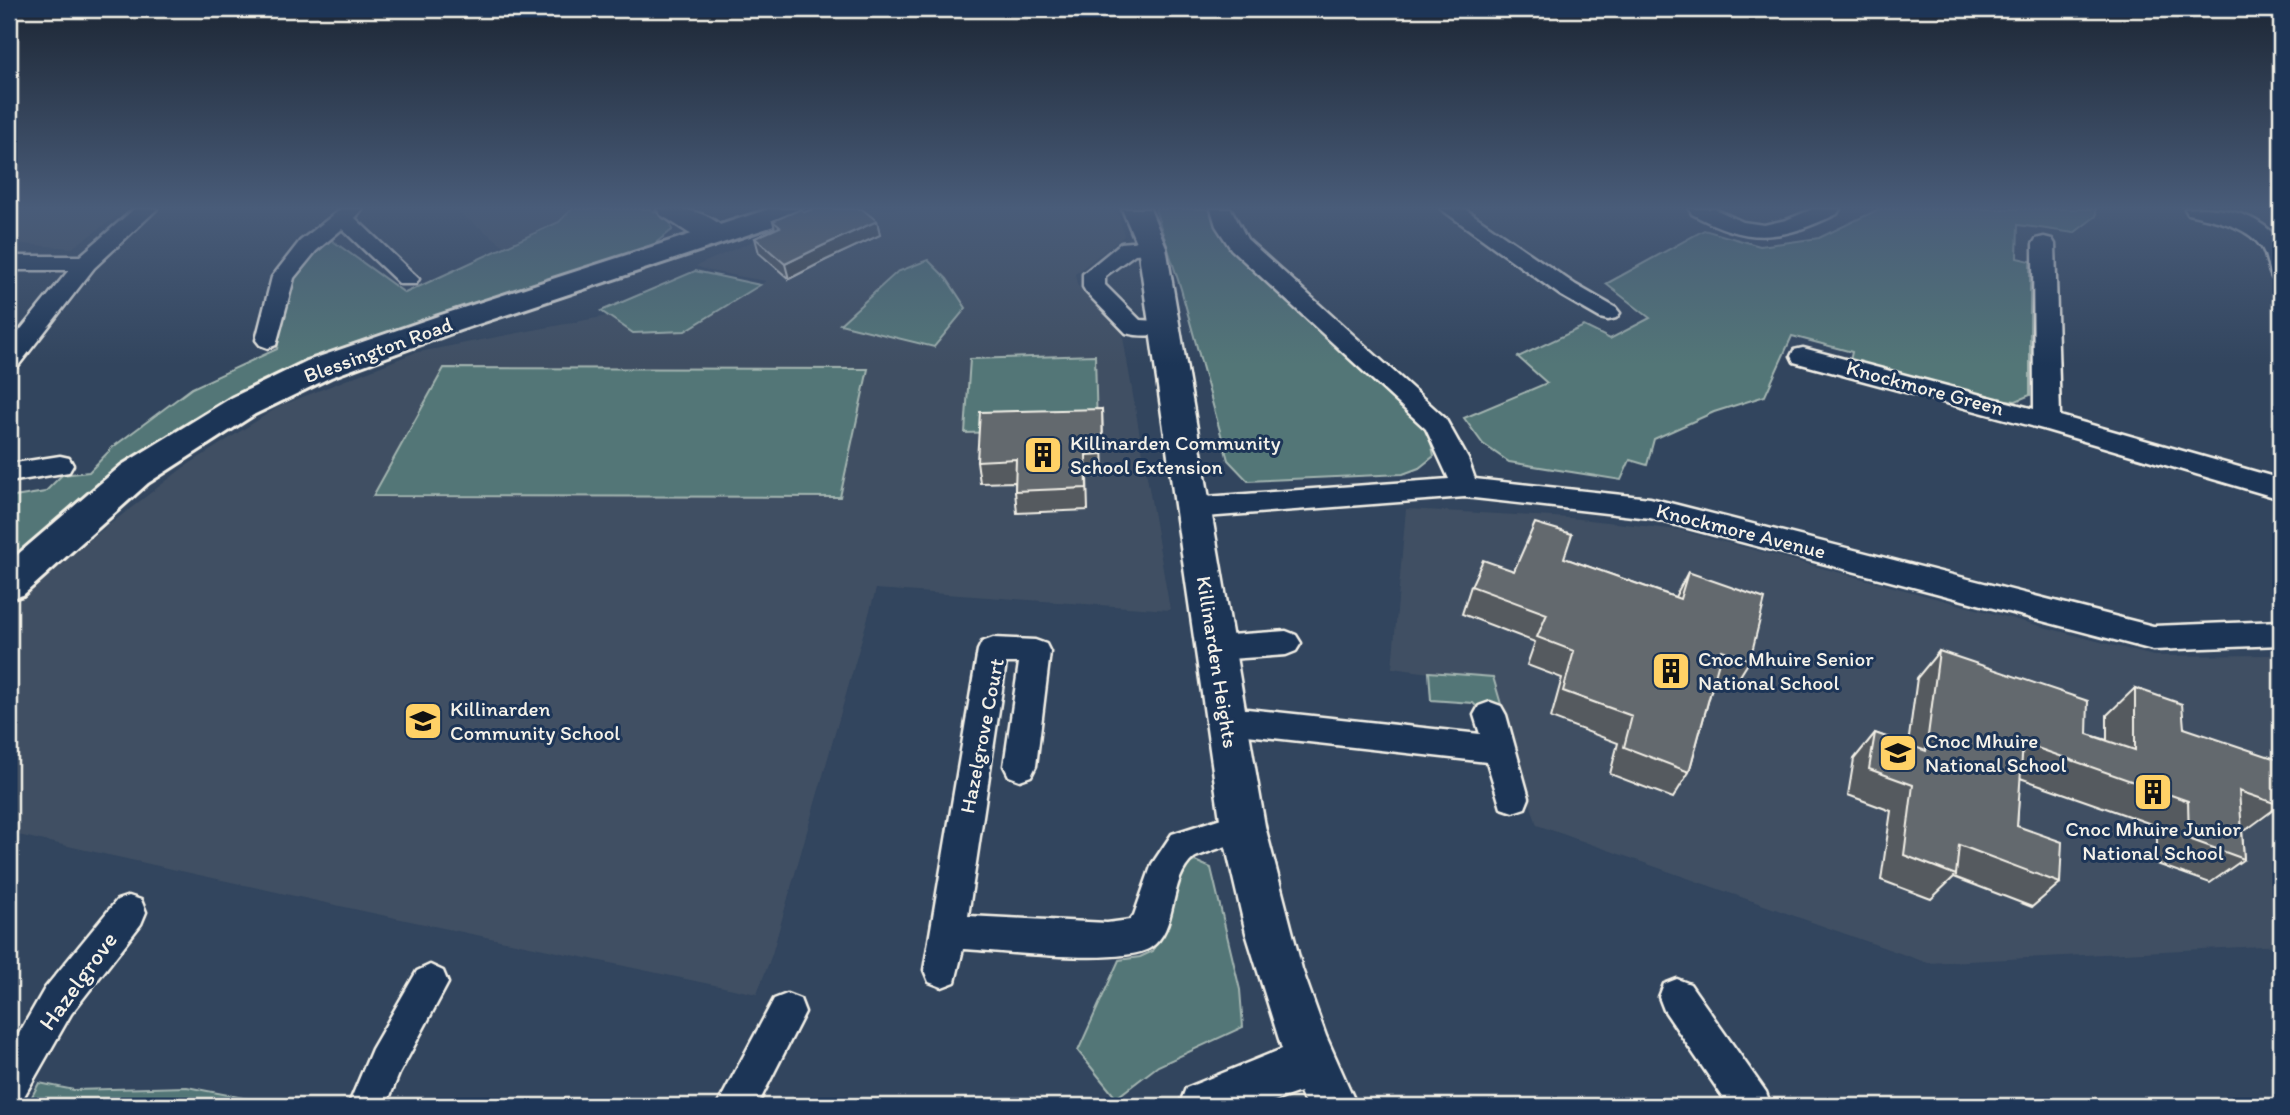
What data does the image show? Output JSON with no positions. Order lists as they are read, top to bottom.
{
  "streets": {
    "main road": ["Blessington Road"],
    "street": [
      "Knockmore Green",
      "Knockmore Avenue",
      "Killinarden Heights",
      "Hazelgrove Court",
      "Hazelgrove"
    ]
  },
  "crossings": [
    ["Knockmore Avenue", "Killinarden Heights"]
  ],
  "places": {
    "building": ["Killinarden Community School Extension", "Cnoc Mhuire Senior National School", "Cnoc Mhuire Junior National School"],
    "school or university": ["Killinarden Community School", "Cnoc Mhuire National School"]
  }
}
